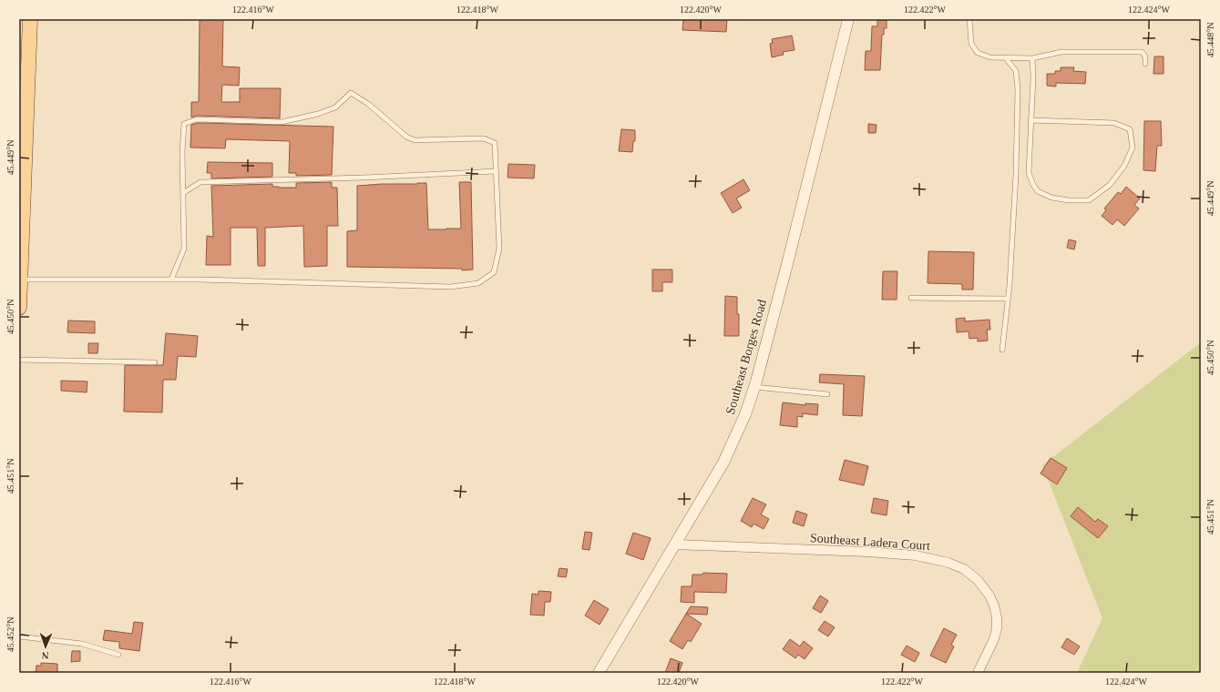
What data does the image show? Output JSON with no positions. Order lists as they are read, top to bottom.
{
  "streets": {
    "street": ["Southeast Borges Road", "Southeast Ladera Court"]
  },
  "crossings": [
    ["Southeast Borges Road", "Southeast Ladera Court"]
  ],
  "north": "bottom",
  "coordinates": [
    "122.416°W",
    "122.418°W",
    "122.420°W",
    "122.422°W",
    "122.424°W",
    "45.448°N",
    "45.449°N",
    "45.450°N",
    "45.451°N",
    "45.452°N"
  ]
}
